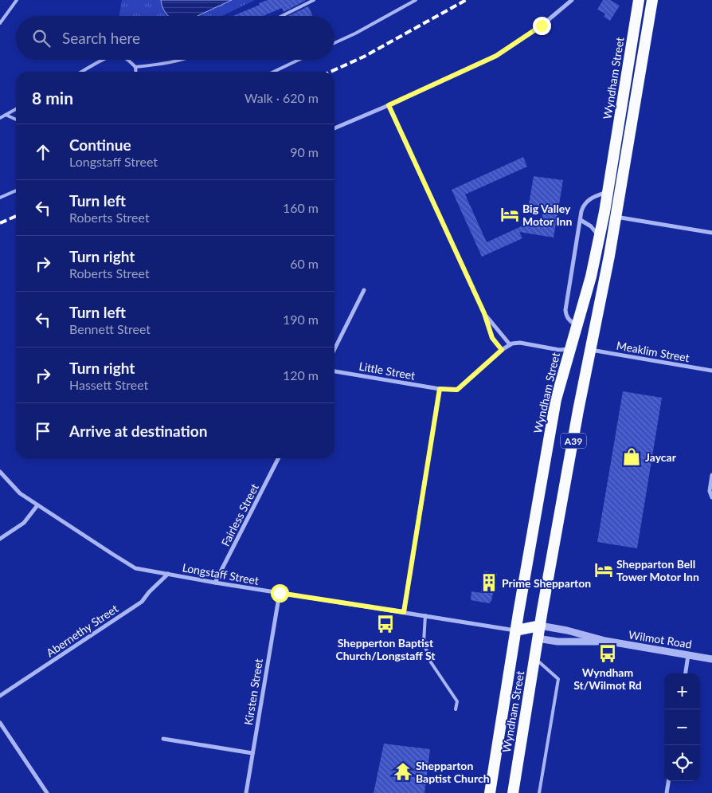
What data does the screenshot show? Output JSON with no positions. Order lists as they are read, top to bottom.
{
  "streets": {
    "highway": ["Wyndham Street", "A39"],
    "street": [
      "Meaklim Street",
      "Little Street",
      "Fairless Street",
      "Longstaff Street",
      "Abernethy Street",
      "Wilmot Road",
      "Kirsten Street"
    ]
  },
  "crossings": [
    ["Wyndham Street", "Meaklim Street"],
    ["Wyndham Street", "Longstaff Street"],
    ["Wyndham Street", "Wilmot Road"],
    ["Fairless Street", "Longstaff Street"],
    ["Longstaff Street", "Abernethy Street"],
    ["Longstaff Street", "Kirsten Street"]
  ],
  "places": {
    "hotel": ["Big Valley Motor Inn", "Shepparton Bell Tower Motor Inn"],
    "shop": ["Jaycar"],
    "building": ["Prime Shepparton"],
    "bus stop": ["Shepperton Baptist Church/Longstaff St", "Wyndham St/Wilmot Rd"],
    "temple": ["Shepparton Baptist Church"]
  },
  "page": {
    "search": "Search here",
    "heading": ["8 min", "Walk · 620 m"],
    "list": [
      ["Continue", "Longstaff Street", "90 m"],
      ["Turn left", "Roberts Street", "160 m"],
      ["Turn right", "Roberts Street", "60 m"],
      ["Turn left", "Bennett Street", "190 m"],
      ["Turn right", "Hassett Street", "120 m"],
      "Arrive at destination"
    ],
    "map_buttons": ["+", "−"]
  }
}
